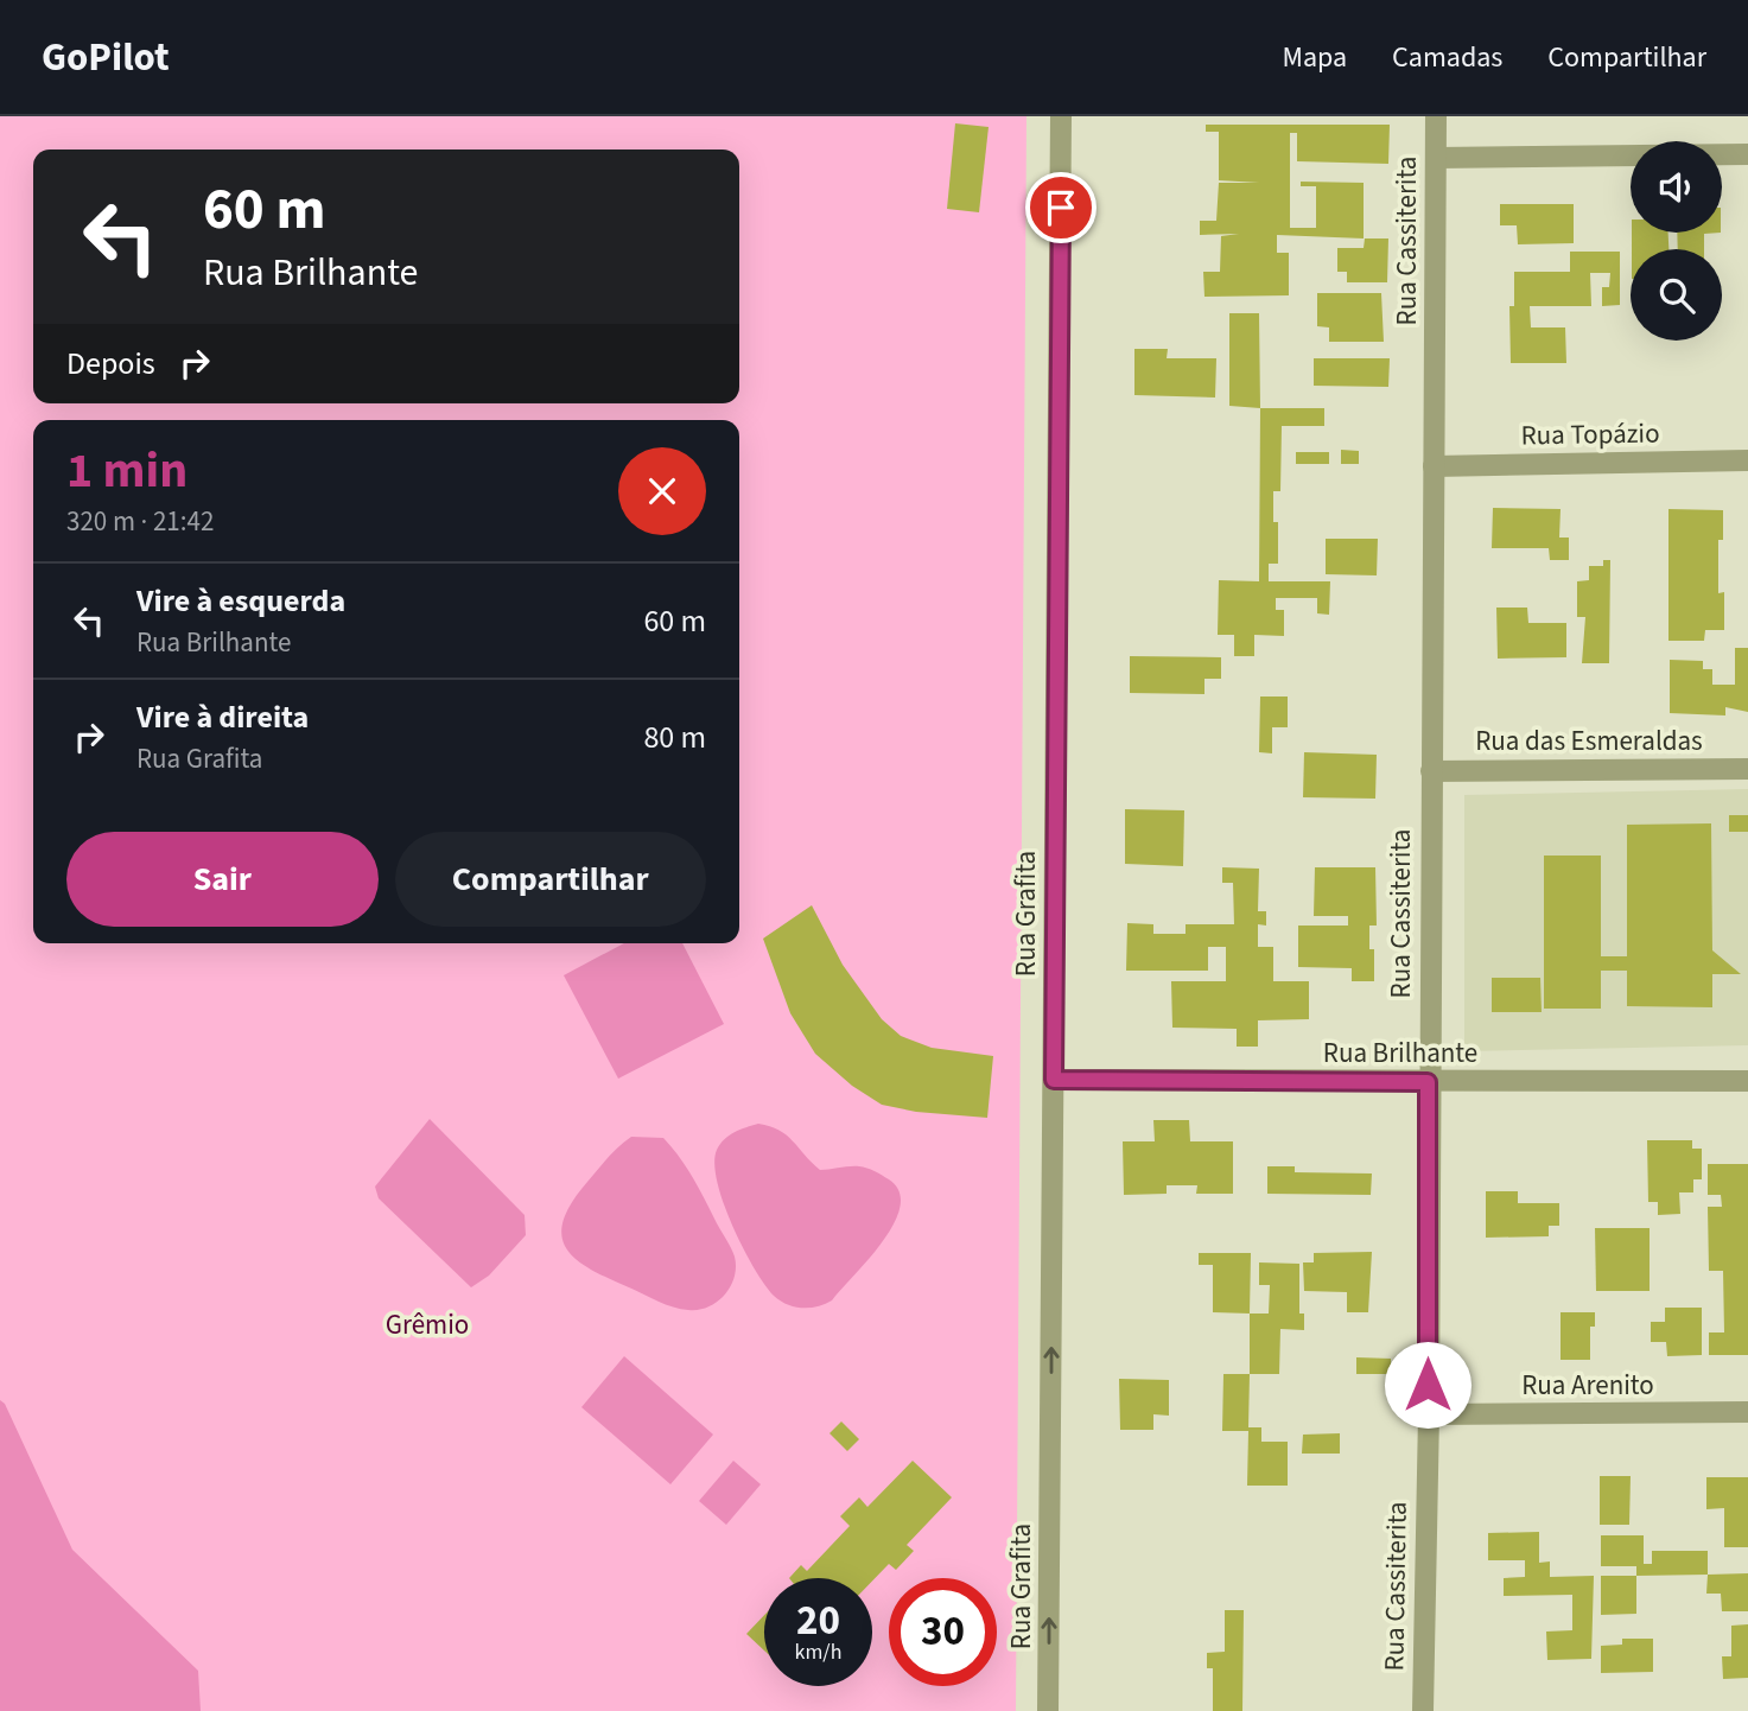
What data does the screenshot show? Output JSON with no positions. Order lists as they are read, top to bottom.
{
  "streets": {
    "street": [
      "Rua Cassiterita",
      "Rua Topázio",
      "Rua das Esmeraldas",
      "Rua Grafita",
      "Rua Brilhante",
      "Rua Arenito"
    ]
  },
  "crossings": [
    ["Rua Cassiterita", "Rua Topázio"],
    ["Rua Cassiterita", "Rua das Esmeraldas"],
    ["Rua Cassiterita", "Rua Brilhante"],
    ["Rua Cassiterita", "Rua Arenito"],
    ["Rua Grafita", "Rua Brilhante"]
  ],
  "one_way": ["Rua Grafita"],
  "parks": ["Grêmio"],
  "page": {
    "header": "GoPilot",
    "nav": ["Mapa", "Camadas", "Compartilhar"],
    "turn": ["60 m", "Rua Brilhante"],
    "then": "Depois",
    "heading": ["1 min", "320 m · 21:42"],
    "list": [
      {
        "name": "Vire à esquerda",
        "note": "Rua Brilhante",
        "value": "60 m"
      },
      {
        "name": "Vire à direita",
        "note": "Rua Grafita",
        "value": "80 m"
      }
    ],
    "buttons": ["Sair", "Compartilhar"],
    "speed": "20 km/h",
    "limit": "30"
  }
}
